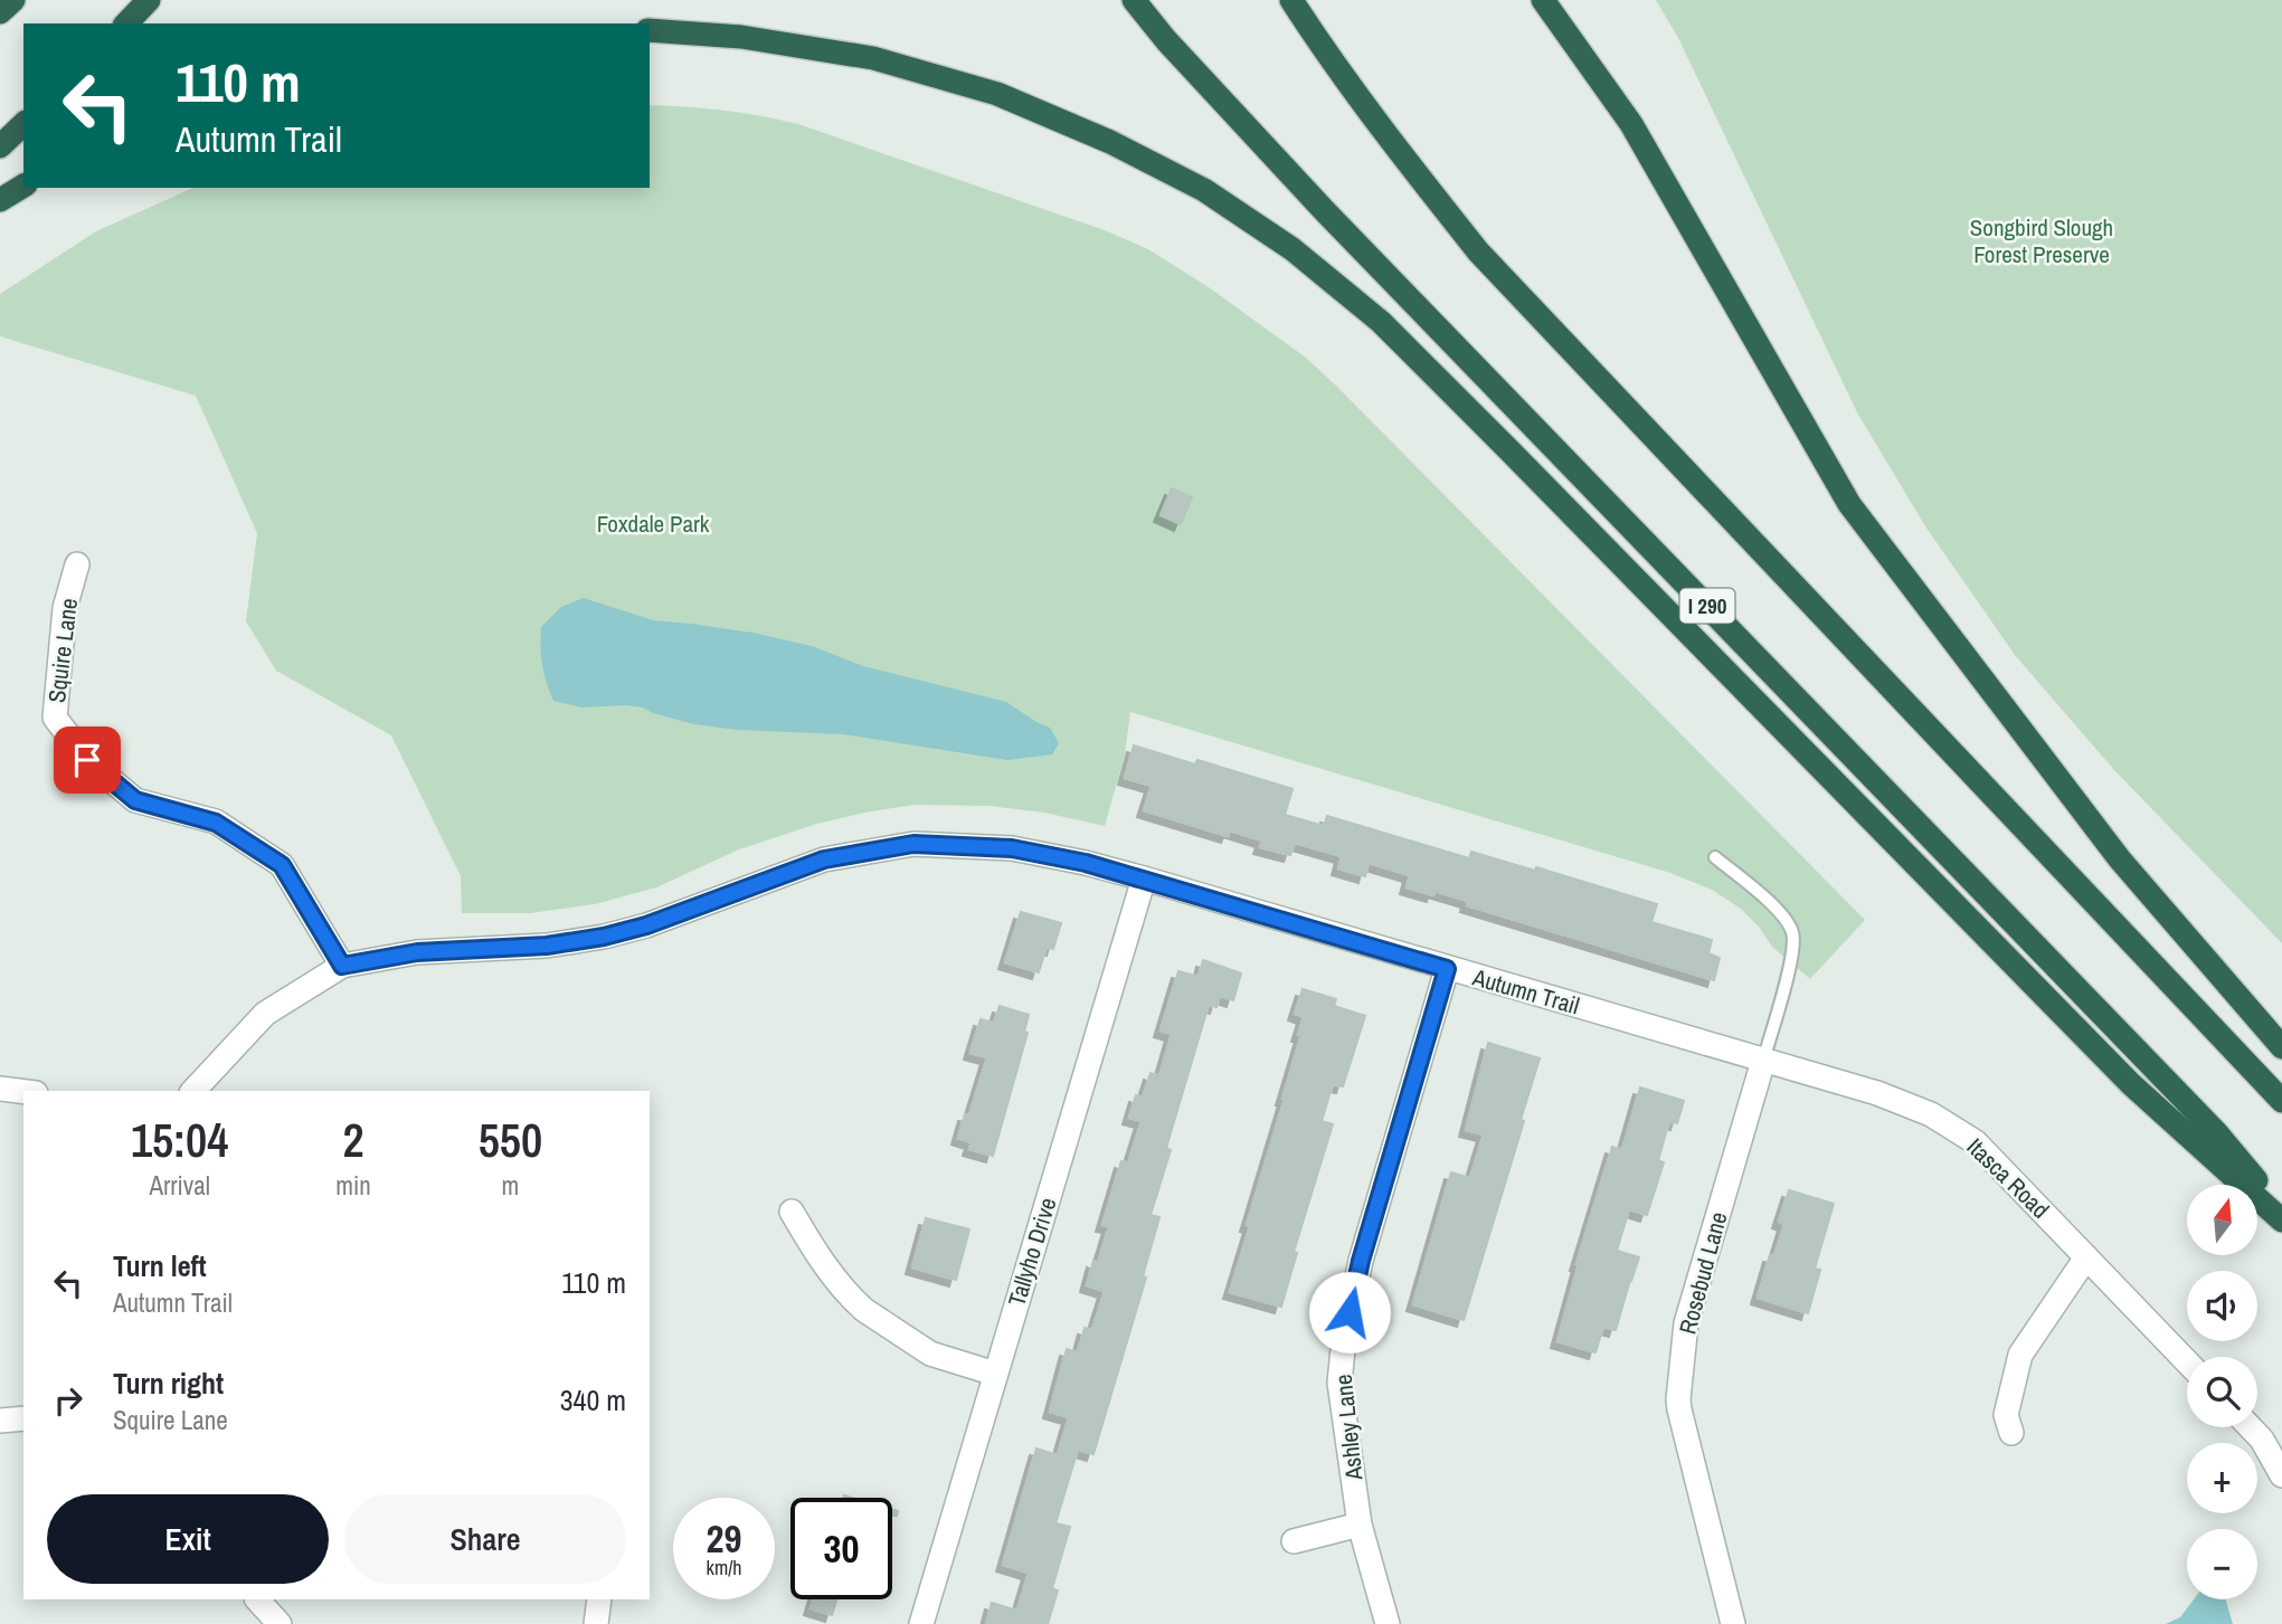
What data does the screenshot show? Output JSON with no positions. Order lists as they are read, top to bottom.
{
  "streets": {
    "highway": ["I 290"],
    "street": [
      "Squire Lane",
      "Autumn Trail",
      "Itasca Road",
      "Tallyho Drive",
      "Rosebud Lane",
      "Ashley Lane"
    ]
  },
  "crossings": [
    ["Squire Lane", "Autumn Trail"],
    ["Autumn Trail", "Itasca Road"],
    ["Autumn Trail", "Tallyho Drive"],
    ["Autumn Trail", "Rosebud Lane"],
    ["Autumn Trail", "Ashley Lane"],
    ["Itasca Road", "Rosebud Lane"]
  ],
  "parks": ["Songbird Slough Forest Preserve", "Foxdale Park"],
  "north": "top",
  "page": {
    "turn": ["110 m", "Autumn Trail"],
    "eta": [
      "15:04",
      "Arrival",
      "2",
      "min",
      "550",
      "m"
    ],
    "map_buttons": ["+", "−"],
    "list": [
      {
        "name": "Turn left",
        "note": "Autumn Trail",
        "value": "110 m"
      },
      {
        "name": "Turn right",
        "note": "Squire Lane",
        "value": "340 m"
      }
    ],
    "buttons": ["Exit", "Share"],
    "speed": "29 km/h",
    "limit": "30"
  }
}
